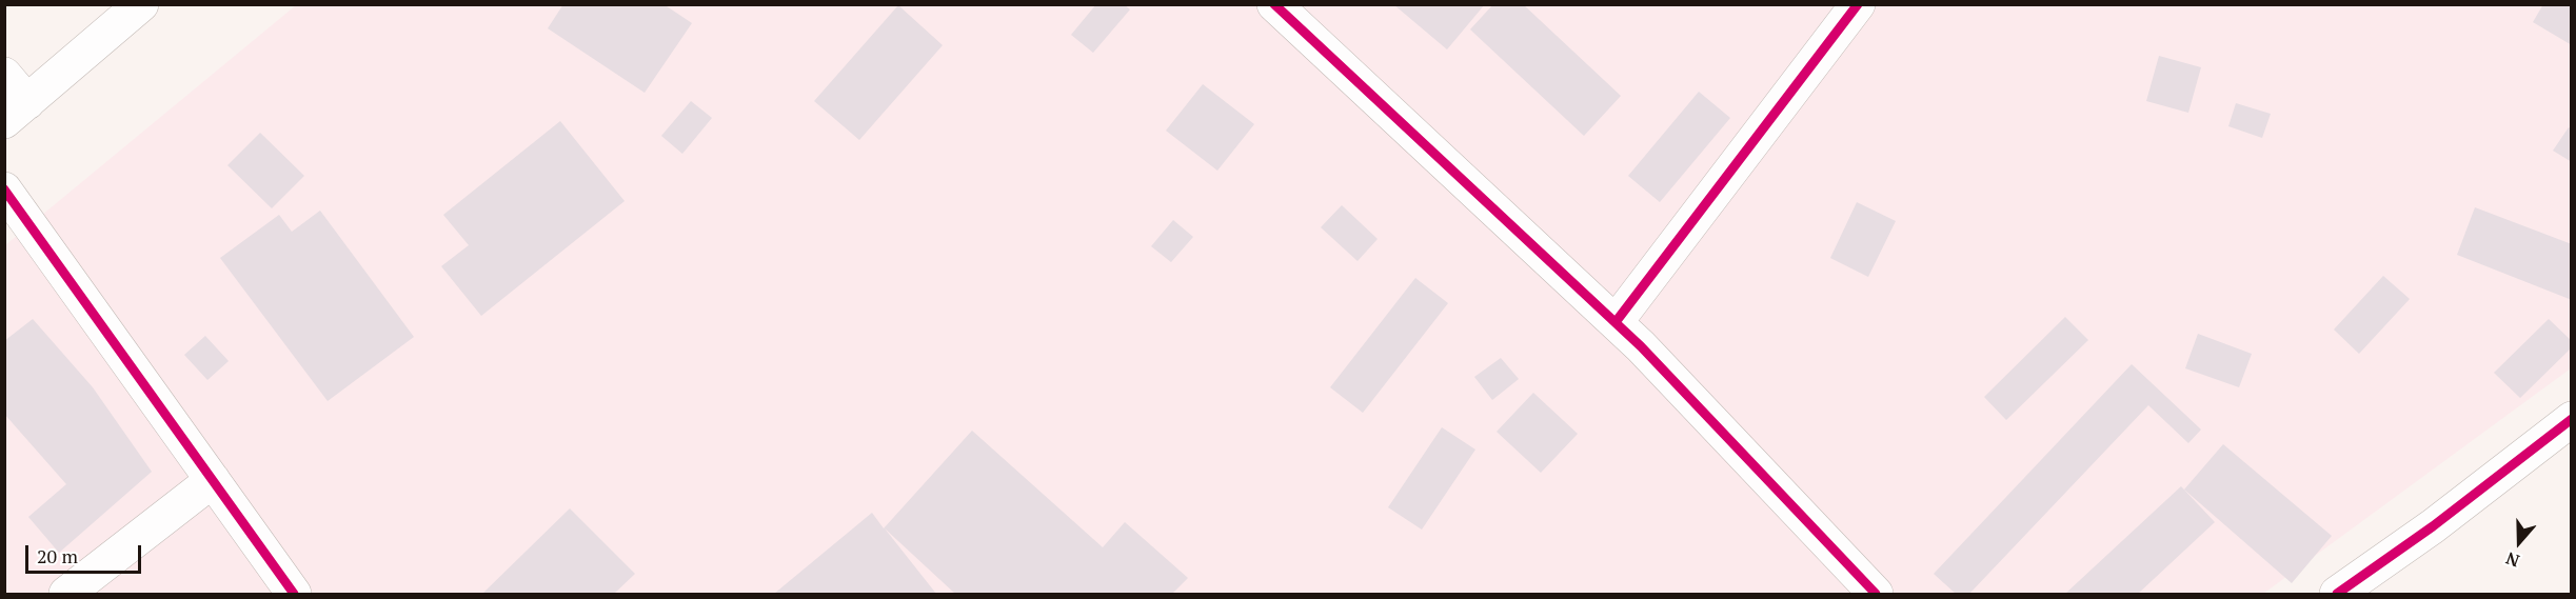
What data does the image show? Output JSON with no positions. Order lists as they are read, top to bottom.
{
  "scale_bar": "20 m",
  "north": "bottom"
}
